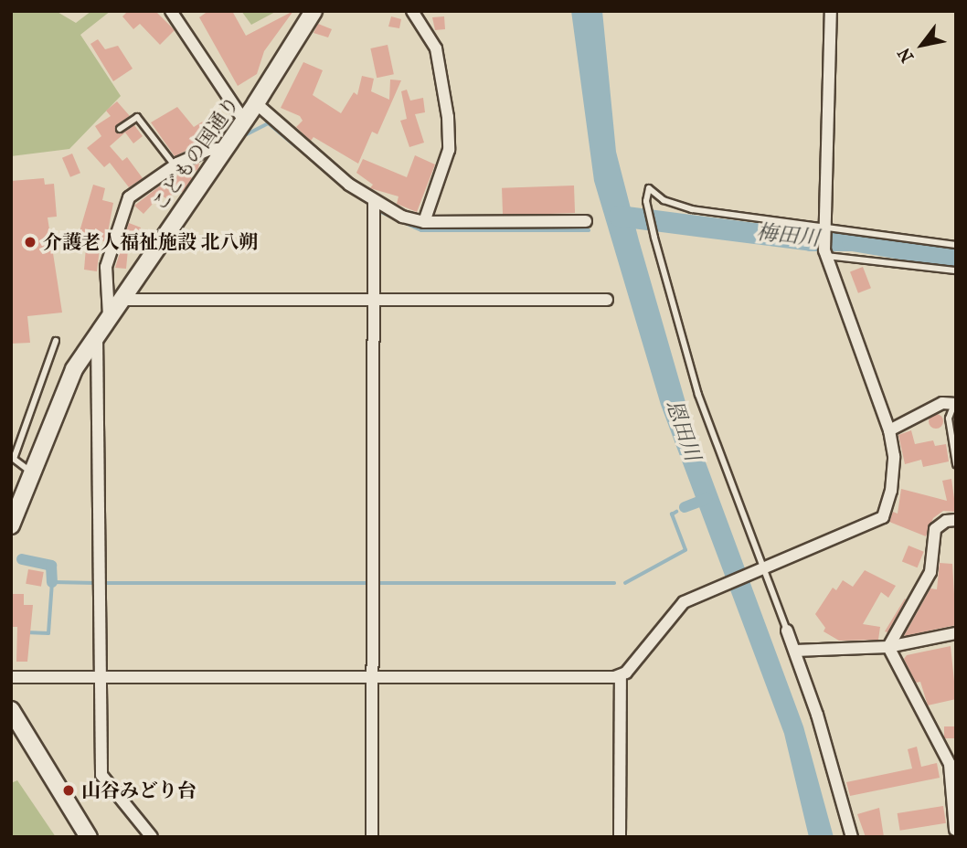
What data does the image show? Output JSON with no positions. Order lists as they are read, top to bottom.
{
  "streets": {
    "main road": ["こどもの国通り"]
  },
  "water": ["梅田川", "恩田川"],
  "places": ["介護老人福祉施設 北八朔", "山谷みどり台"],
  "north": "bottom left"
}
